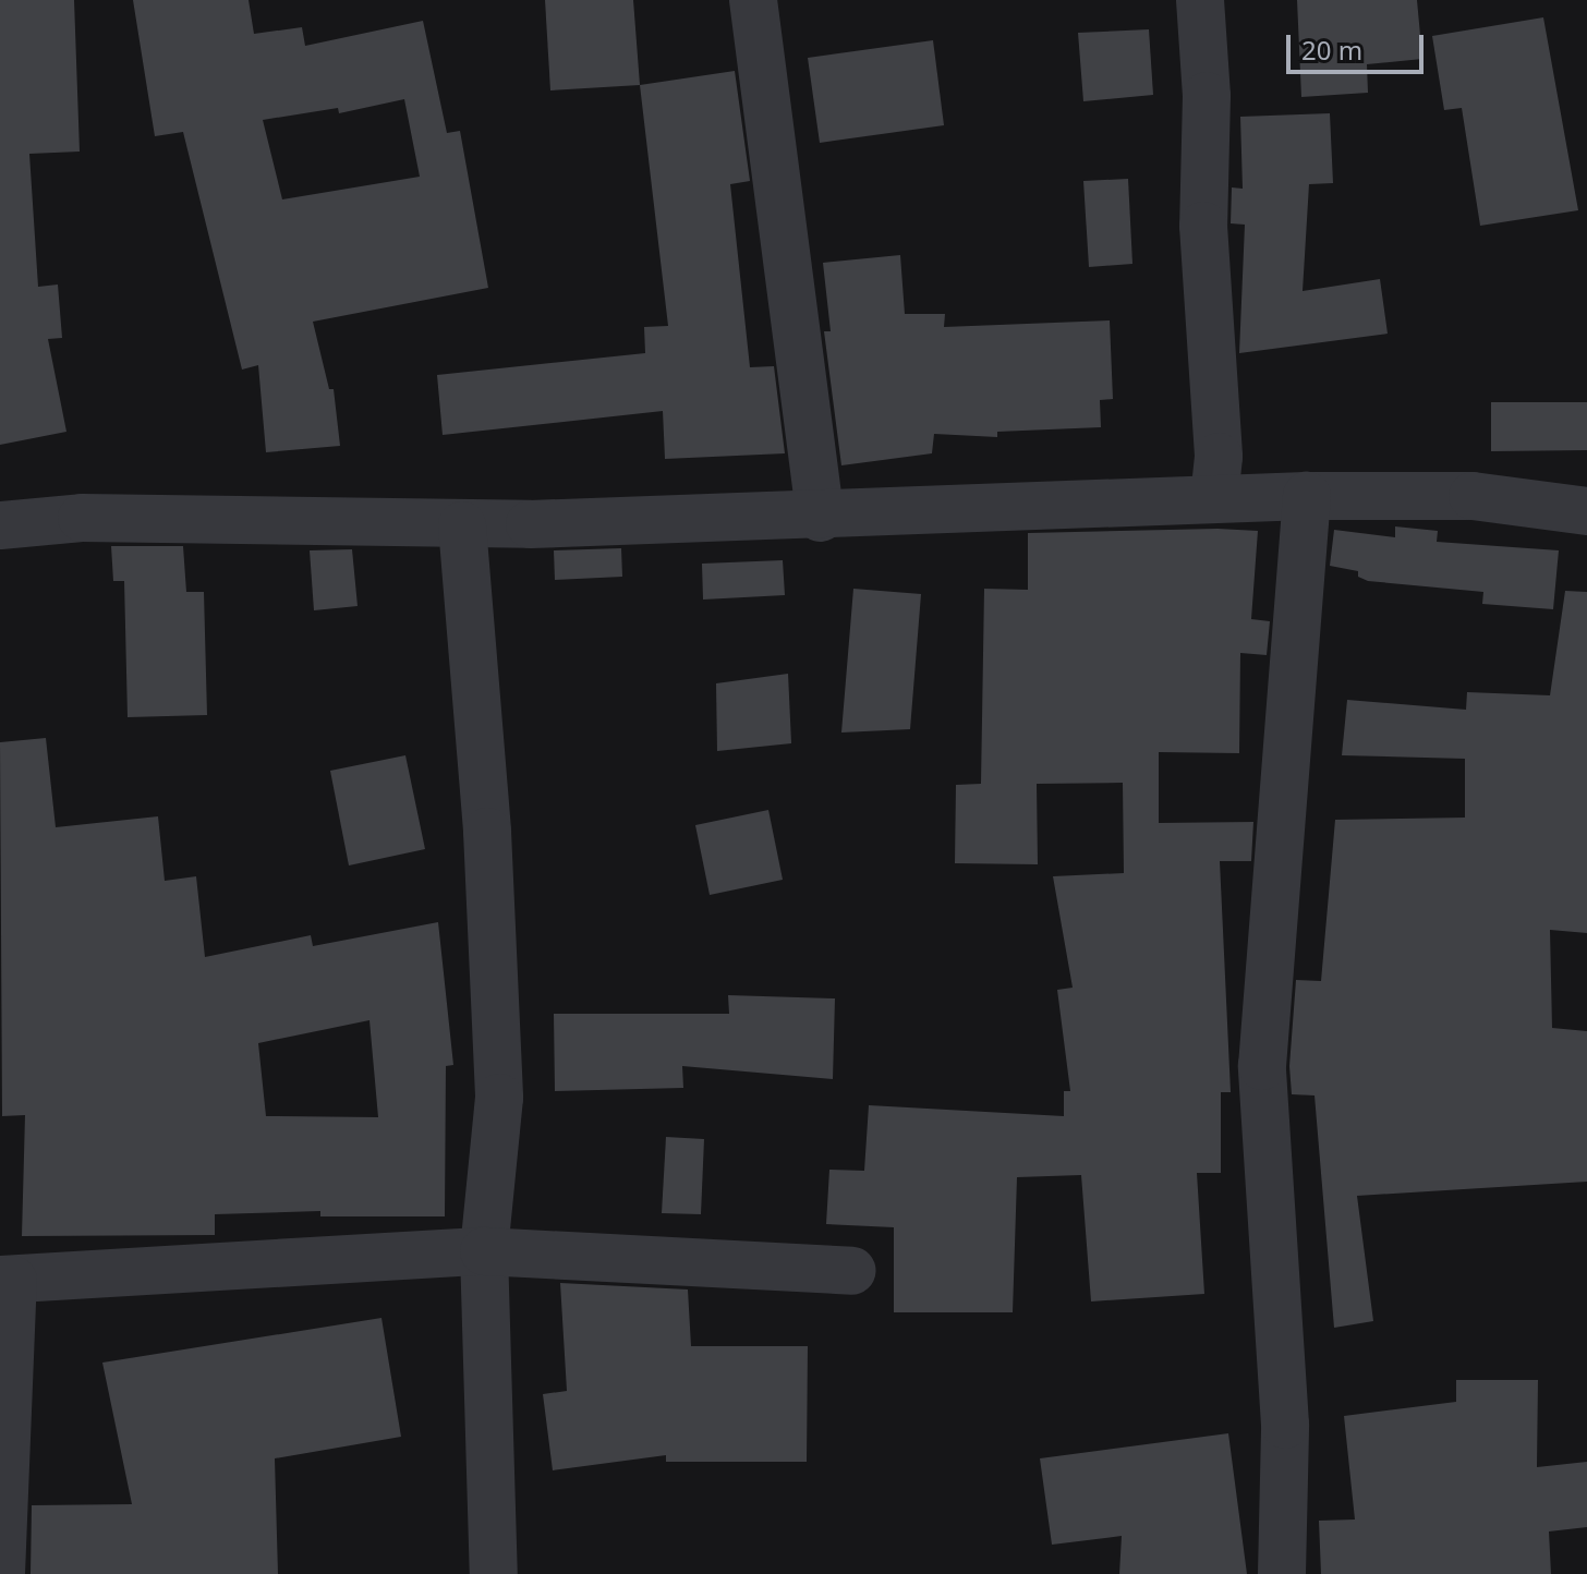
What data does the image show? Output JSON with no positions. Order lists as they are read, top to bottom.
{
  "scale_bar": "20 m"
}
